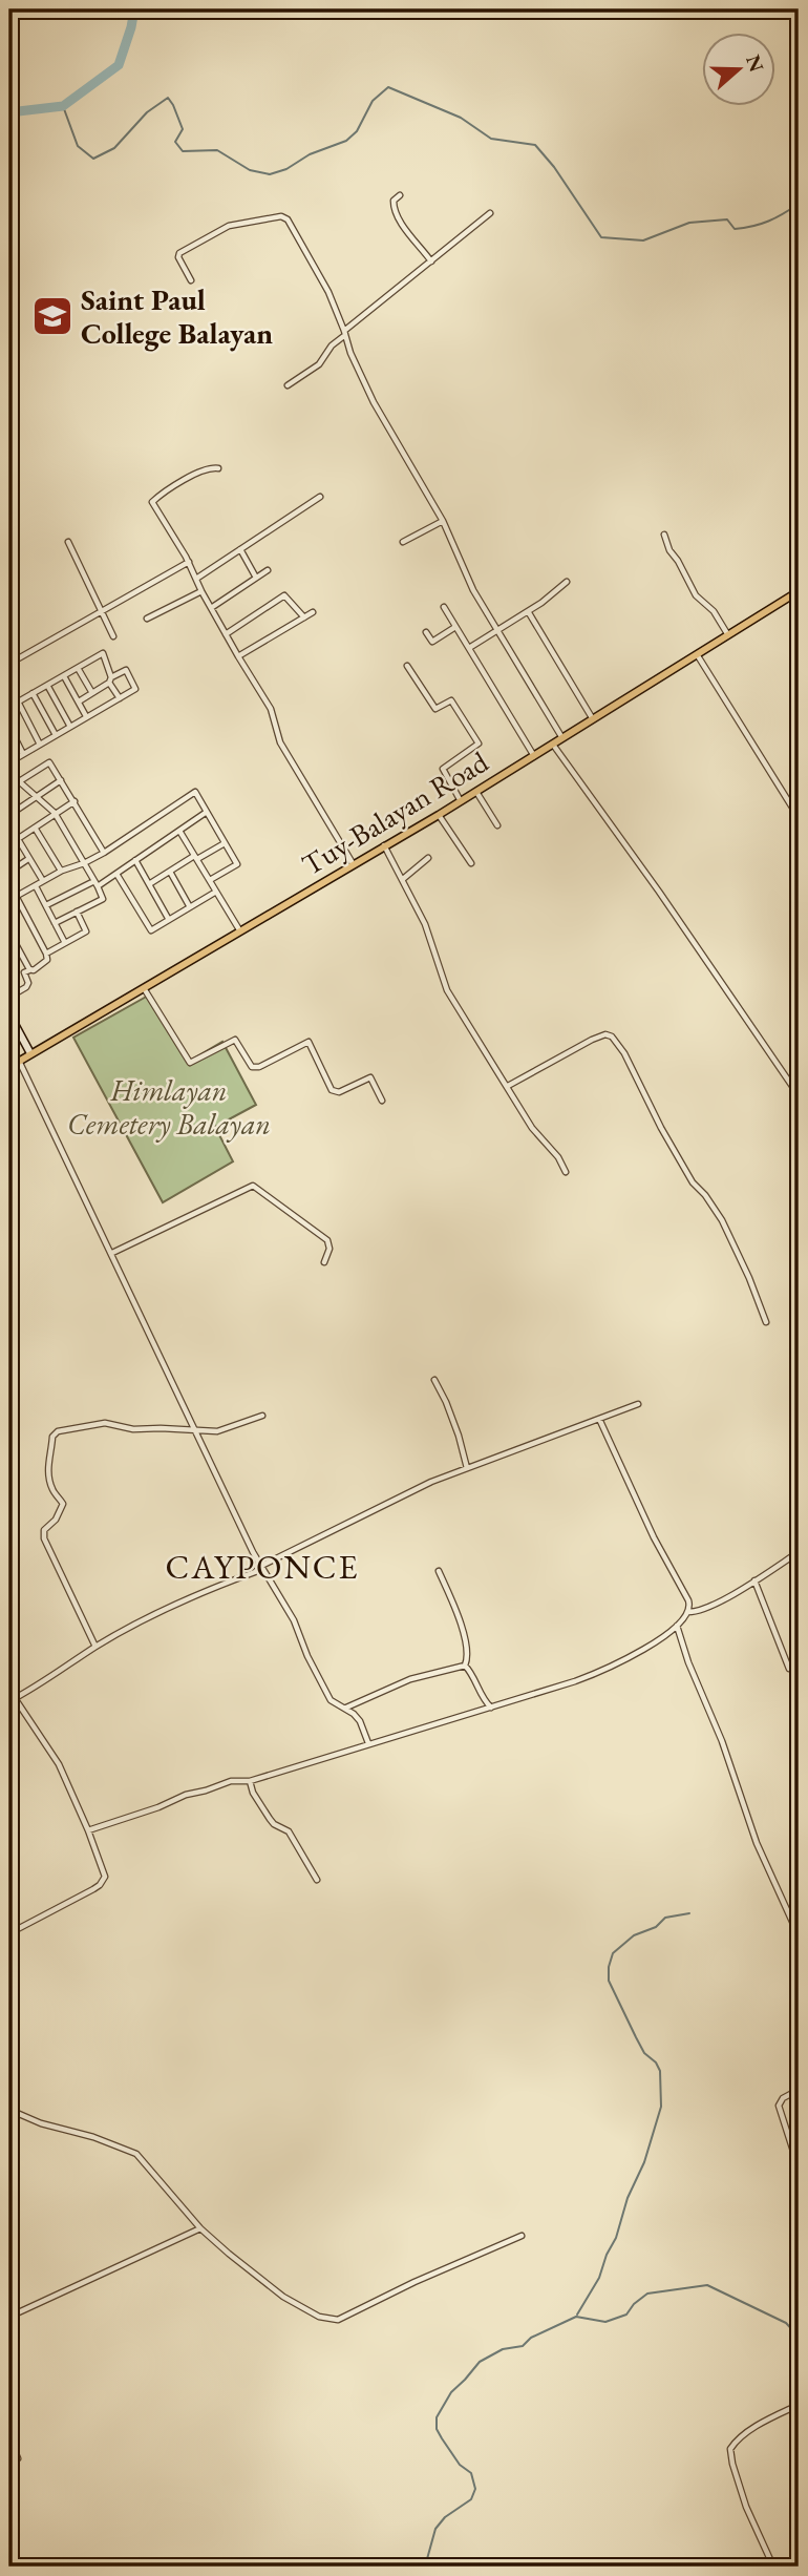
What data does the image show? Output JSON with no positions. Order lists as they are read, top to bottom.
{
  "streets": {
    "main road": ["Tuy-Balayan Road"]
  },
  "districts": ["CAYPONCE"],
  "parks": ["Himlayan Cemetery Balayan"],
  "places": {
    "school or university": ["Saint Paul College Balayan"]
  },
  "north": "right"
}
